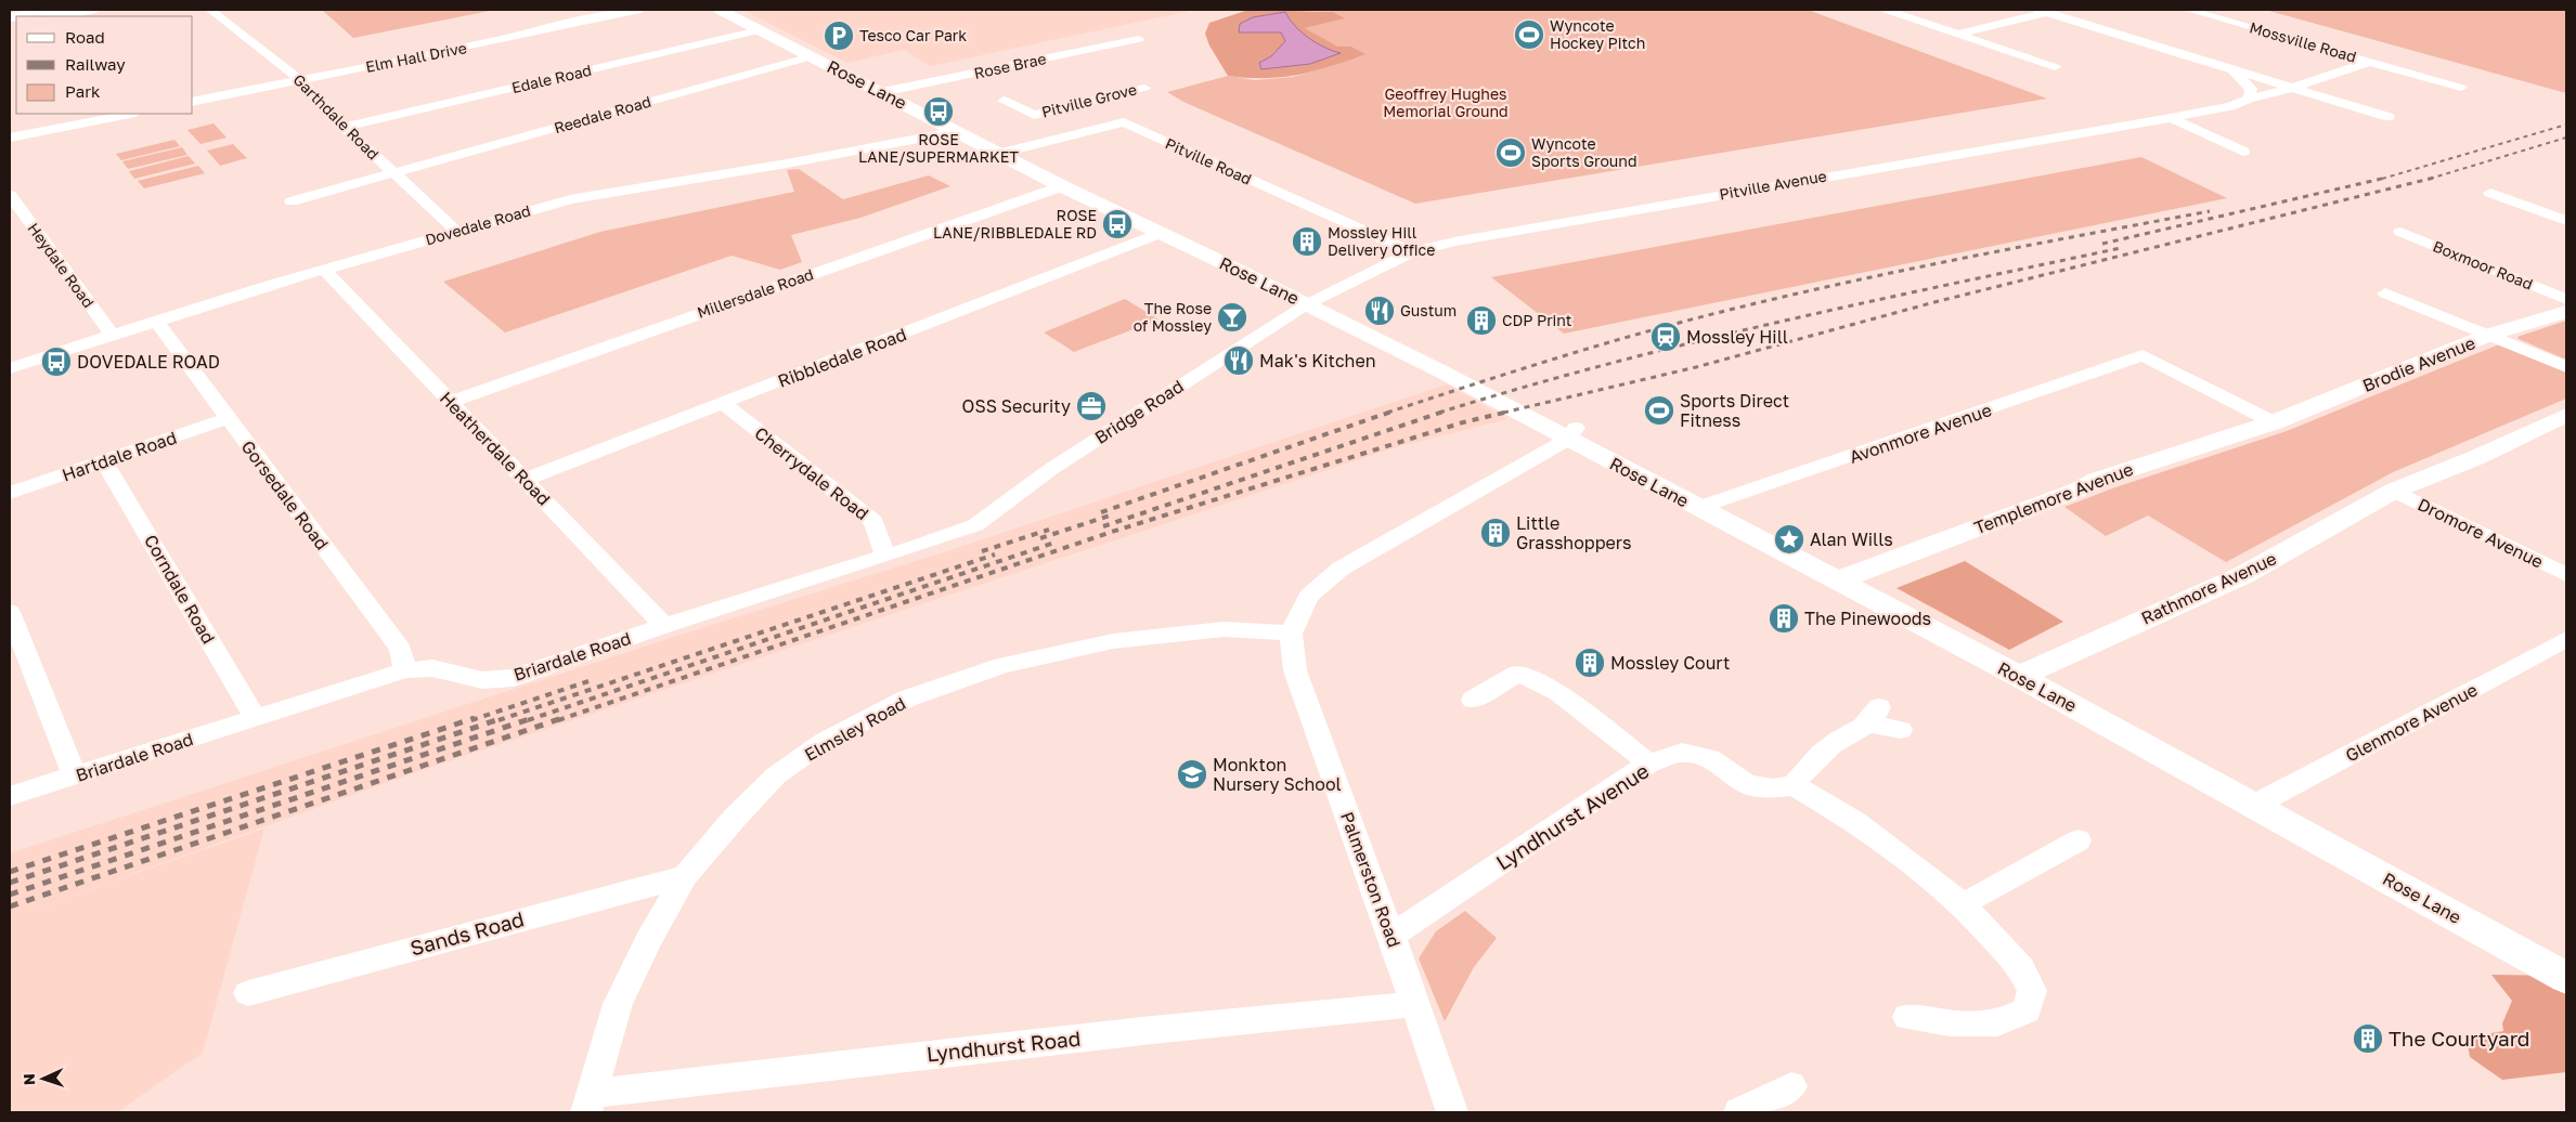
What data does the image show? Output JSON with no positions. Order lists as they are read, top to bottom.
{
  "streets": {
    "street": [
      "Mossville Road",
      "Elm Hall Drive",
      "Rose Brae",
      "Edale Road",
      "Rose Lane",
      "Pitville Grove",
      "Reedale Road",
      "Garthdale Road",
      "Pitville Road",
      "Pitville Avenue",
      "Dovedale Road",
      "Heydale Road",
      "Boxmoor Road",
      "Millersdale Road",
      "Ribbledale Road",
      "Brodie Avenue",
      "Bridge Road",
      "Avonmore Avenue",
      "Heatherdale Road",
      "Hartdale Road",
      "Cherrydale Road",
      "Gorsedale Road",
      "Templemore Avenue",
      "Dromore Avenue",
      "Rathmore Avenue",
      "Corndale Road",
      "Briardale Road",
      "Glenmore Avenue",
      "Elmsley Road",
      "Lyndhurst Avenue",
      "Palmerston Road",
      "Sands Road",
      "Lyndhurst Road"
    ]
  },
  "crossings": [
    ["Mossville Road", "Pitville Avenue"],
    ["Elm Hall Drive", "Garthdale Road"],
    ["Rose Brae", "Rose Lane"],
    ["Edale Road", "Rose Lane"],
    ["Edale Road", "Garthdale Road"],
    ["Rose Lane", "Reedale Road"],
    ["Rose Lane", "Pitville Avenue"],
    ["Rose Lane", "Dovedale Road"],
    ["Rose Lane", "Millersdale Road"],
    ["Rose Lane", "Ribbledale Road"],
    ["Rose Lane", "Bridge Road"],
    ["Rose Lane", "Avonmore Avenue"],
    ["Rose Lane", "Templemore Avenue"],
    ["Rose Lane", "Rathmore Avenue"],
    ["Rose Lane", "Glenmore Avenue"],
    ["Pitville Grove", "Pitville Road"],
    ["Reedale Road", "Garthdale Road"],
    ["Garthdale Road", "Dovedale Road"],
    ["Pitville Road", "Pitville Avenue"],
    ["Pitville Avenue", "Bridge Road"],
    ["Dovedale Road", "Heydale Road"],
    ["Dovedale Road", "Heatherdale Road"],
    ["Dovedale Road", "Gorsedale Road"],
    ["Millersdale Road", "Heatherdale Road"],
    ["Ribbledale Road", "Heatherdale Road"],
    ["Ribbledale Road", "Cherrydale Road"],
    ["Brodie Avenue", "Avonmore Avenue"],
    ["Brodie Avenue", "Templemore Avenue"],
    ["Bridge Road", "Briardale Road"],
    ["Avonmore Avenue", "Templemore Avenue"],
    ["Heatherdale Road", "Briardale Road"],
    ["Hartdale Road", "Gorsedale Road"],
    ["Hartdale Road", "Corndale Road"],
    ["Cherrydale Road", "Briardale Road"],
    ["Gorsedale Road", "Briardale Road"],
    ["Dromore Avenue", "Rathmore Avenue"],
    ["Corndale Road", "Briardale Road"],
    ["Elmsley Road", "Palmerston Road"],
    ["Elmsley Road", "Sands Road"],
    ["Elmsley Road", "Lyndhurst Road"],
    ["Lyndhurst Avenue", "Palmerston Road"],
    ["Palmerston Road", "Lyndhurst Road"]
  ],
  "parks": ["Geoffrey Hughes Memorial Ground"],
  "places": {
    "sports": ["Wyncote Hockey Pitch", "Wyncote Sports Ground", "Sports Direct Fitness"],
    "parking": ["Tesco Car Park"],
    "bus stop": ["ROSE LANE/SUPERMARKET", "ROSE LANE/RIBBLEDALE RD", "DOVEDALE ROAD"],
    "building": [
      "Mossley Hill Delivery Office",
      "CDP Print",
      "Little Grasshoppers",
      "The Pinewoods",
      "Mossley Court",
      "The Courtyard"
    ],
    "restaurant": ["Gustum", "Mak's Kitchen"],
    "bar": ["The Rose of Mossley"],
    "station": ["Mossley Hill"],
    "office": ["OSS Security"],
    "place": ["Alan Wills"],
    "school or university": ["Monkton Nursery School"]
  },
  "legend": ["Road", "Railway", "Park"],
  "north": "left"
}
